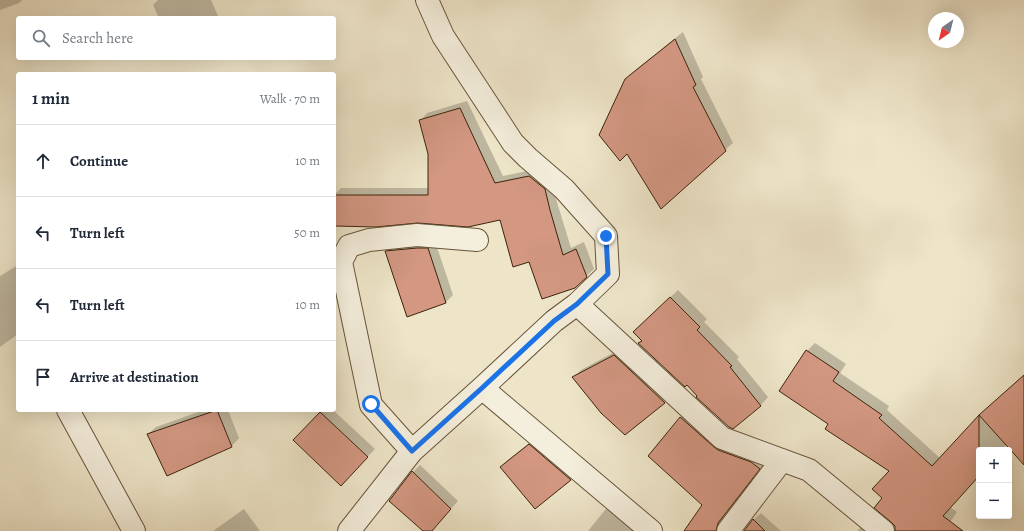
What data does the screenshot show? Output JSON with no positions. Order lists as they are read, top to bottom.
{
  "north": "bottom left",
  "page": {
    "search": "Search here",
    "heading": ["1 min", "Walk · 70 m"],
    "list": [
      ["Continue", "10 m"],
      ["Turn left", "50 m"],
      ["Turn left", "10 m"],
      "Arrive at destination"
    ],
    "map_buttons": ["+", "−"]
  }
}
